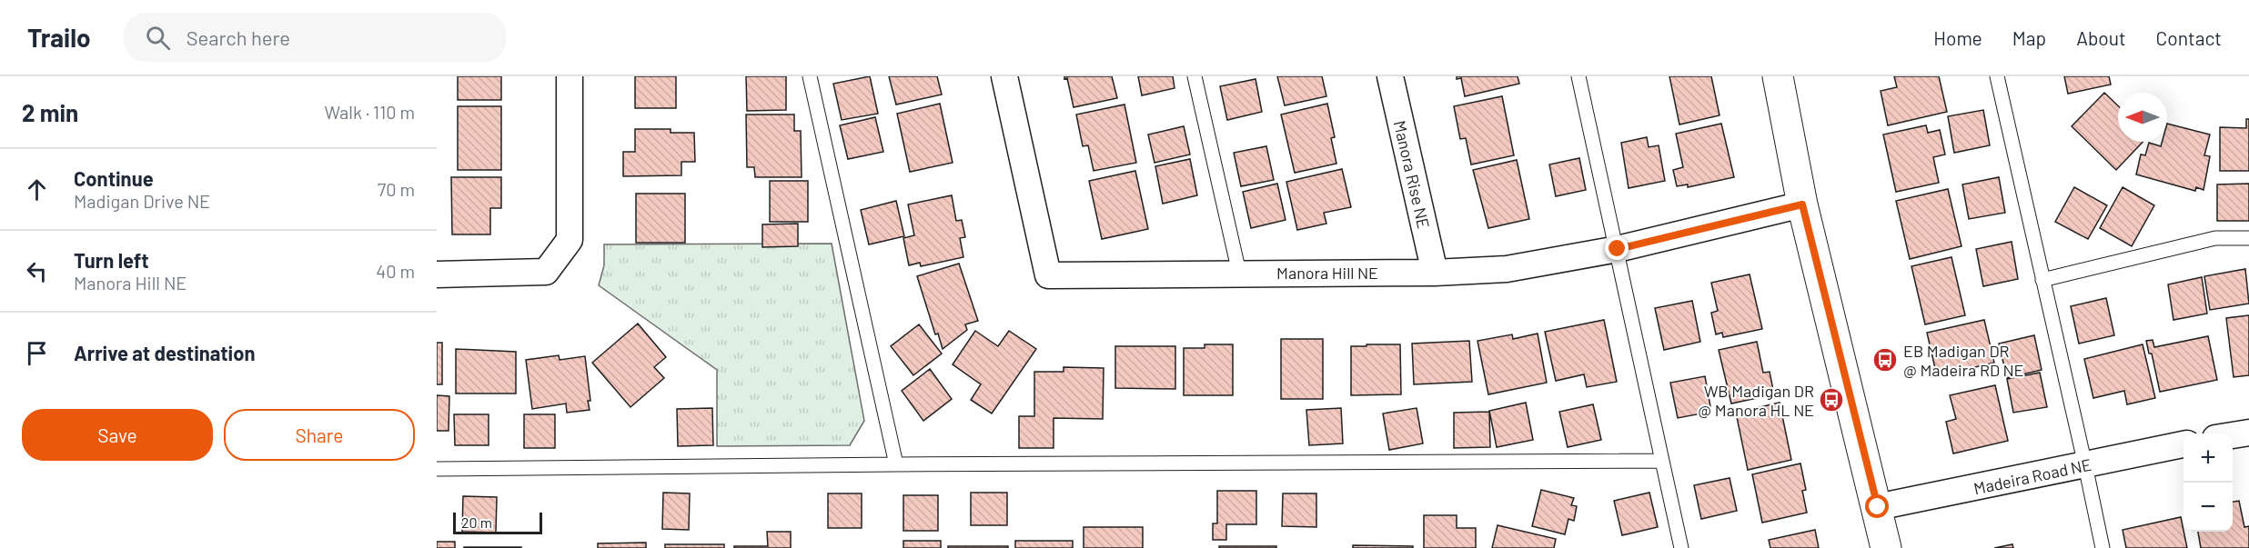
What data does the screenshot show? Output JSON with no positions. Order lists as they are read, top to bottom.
{
  "streets": {
    "street": ["Manora Rise NE", "Manora Hill NE", "Madeira Road NE"]
  },
  "crossings": [
    ["Manora Rise NE", "Manora Hill NE"]
  ],
  "places": {
    "bus stop": ["EB Madigan DR @ Madeira RD NE", "WB Madigan DR @ Manora HL NE"]
  },
  "scale_bar": "20 m",
  "north": "left",
  "page": {
    "header": "Trailo",
    "search": "Search here",
    "nav": [
      "Home",
      "Map",
      "About",
      "Contact"
    ],
    "heading": ["2 min", "Walk · 110 m"],
    "list": [
      ["Continue", "Madigan Drive NE", "70 m"],
      ["Turn left", "Manora Hill NE", "40 m"],
      "Arrive at destination"
    ],
    "buttons": ["Save", "Share"],
    "map_buttons": ["+", "−"],
    "scale": "20 m"
  }
}
